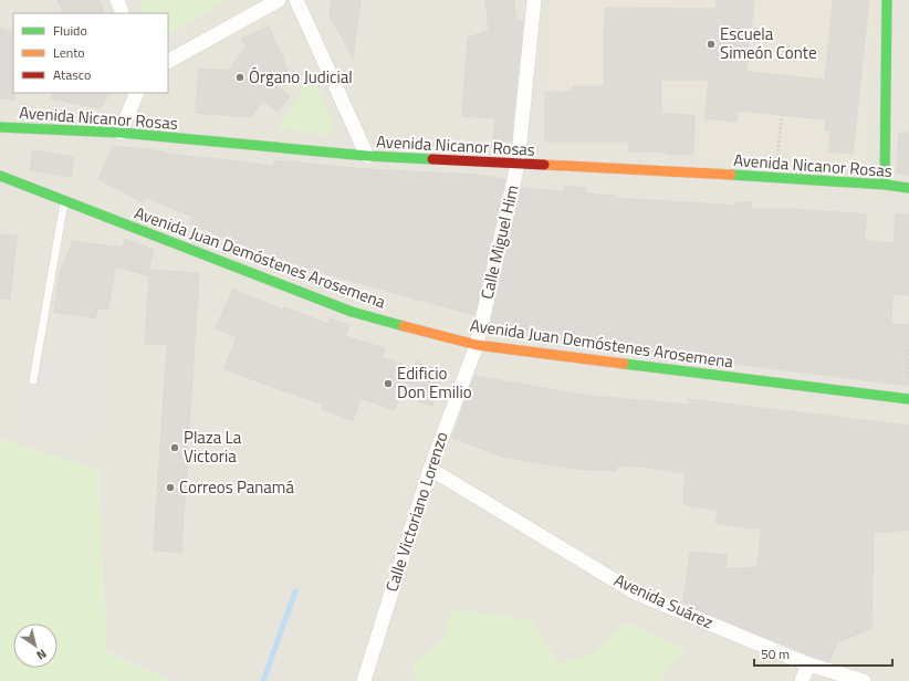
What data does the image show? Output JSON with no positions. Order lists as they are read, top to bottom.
{
  "streets": {
    "main road": ["Avenida Nicanor Rosas", "Avenida Juan Demóstenes Arosemena"],
    "street": ["Calle Miguel Him", "Calle Victoriano Lorenzo", "Avenida Suárez"]
  },
  "crossings": [
    ["Avenida Nicanor Rosas", "Calle Miguel Him"],
    ["Calle Miguel Him", "Avenida Juan Demóstenes Arosemena"],
    ["Calle Miguel Him", "Calle Victoriano Lorenzo"],
    ["Avenida Juan Demóstenes Arosemena", "Calle Victoriano Lorenzo"],
    ["Calle Victoriano Lorenzo", "Avenida Suárez"]
  ],
  "places": [
    "Escuela Simeón Conte",
    "Órgano Judicial",
    "Edificio Don Emilio",
    "Plaza La Victoria",
    "Correos Panamá"
  ],
  "legend": ["Fluido", "Lento", "Atasco"],
  "scale_bar": "50 m",
  "north": "bottom right"
}
